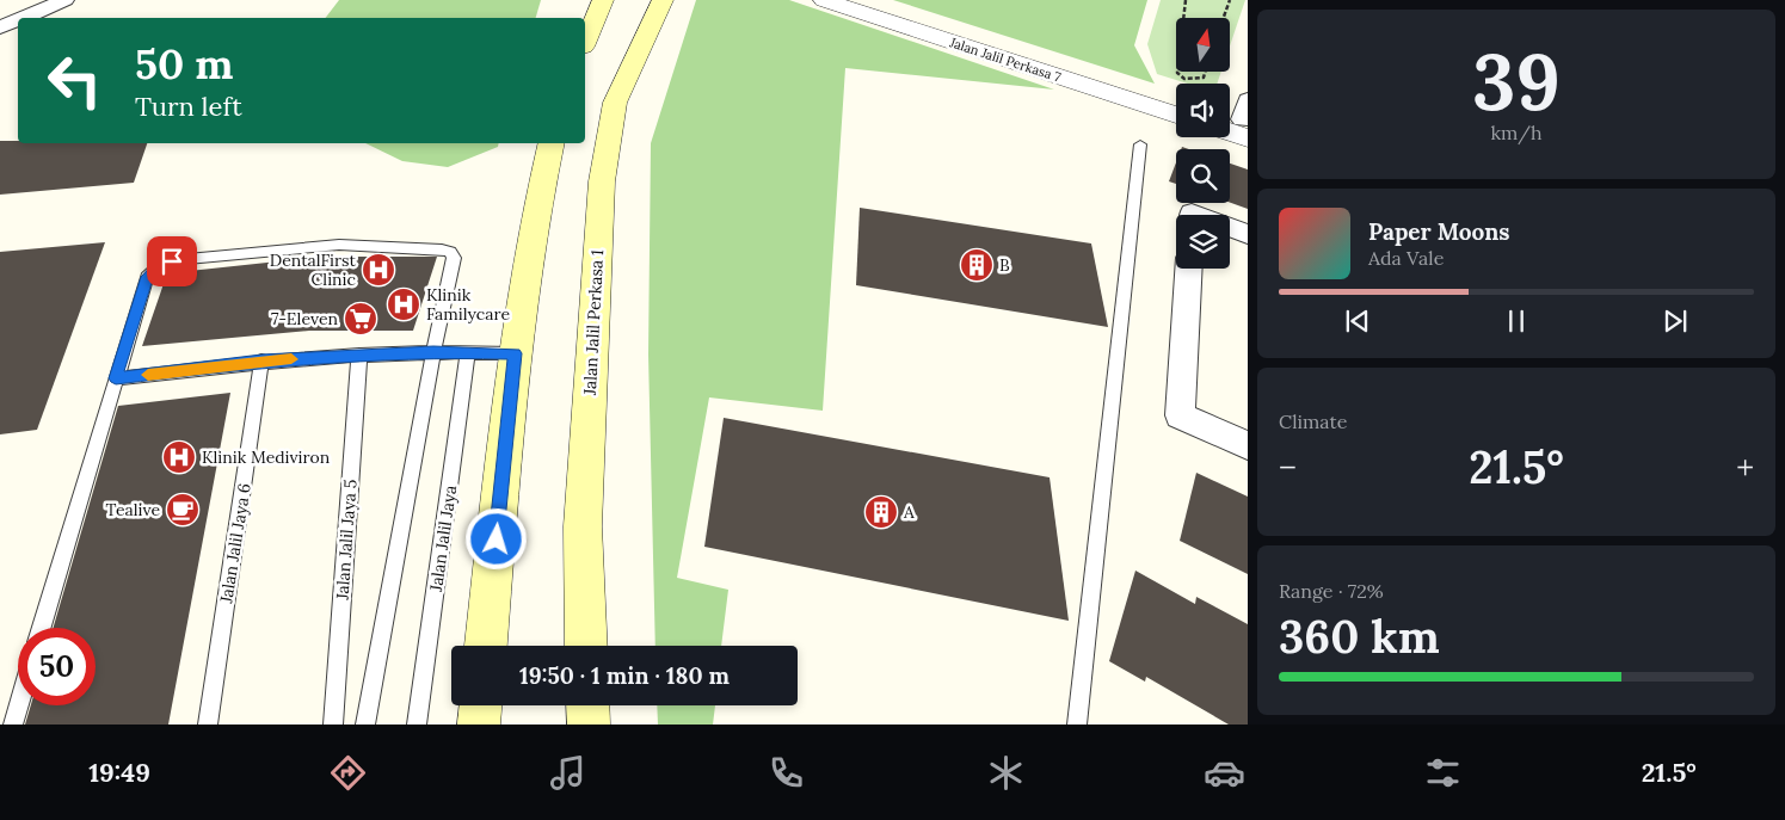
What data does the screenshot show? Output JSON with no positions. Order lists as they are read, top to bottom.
{
  "streets": {
    "main road": ["Jalan Jalil Perkasa 1"],
    "street": ["Jalan Jalil Perkasa 7"],
    "lane": ["Jalan Jalil Jaya", "Jalan Jalil Jaya 5", "Jalan Jalil Jaya 6"]
  },
  "places": {
    "building": ["B", "A"],
    "hospital": ["DentalFirst Clinic", "Klinik Familycare", "Klinik Mediviron"],
    "supermarket": ["7-Eleven"],
    "cafe": ["Tealive"]
  },
  "north": "top",
  "page": {
    "tile": [
      ["39", "km/h"],
      "Climate",
      ["Range · 72%", "360 km"]
    ],
    "turn": ["50 m", "Turn left"],
    "song": ["Paper Moons", "Ada Vale"],
    "heat": ["−", "21.5°", "+"],
    "limit": "50",
    "trip": "19:50 · 1 min · 180 m",
    "tabs": ["19:49", "21.5°"]
  }
}
